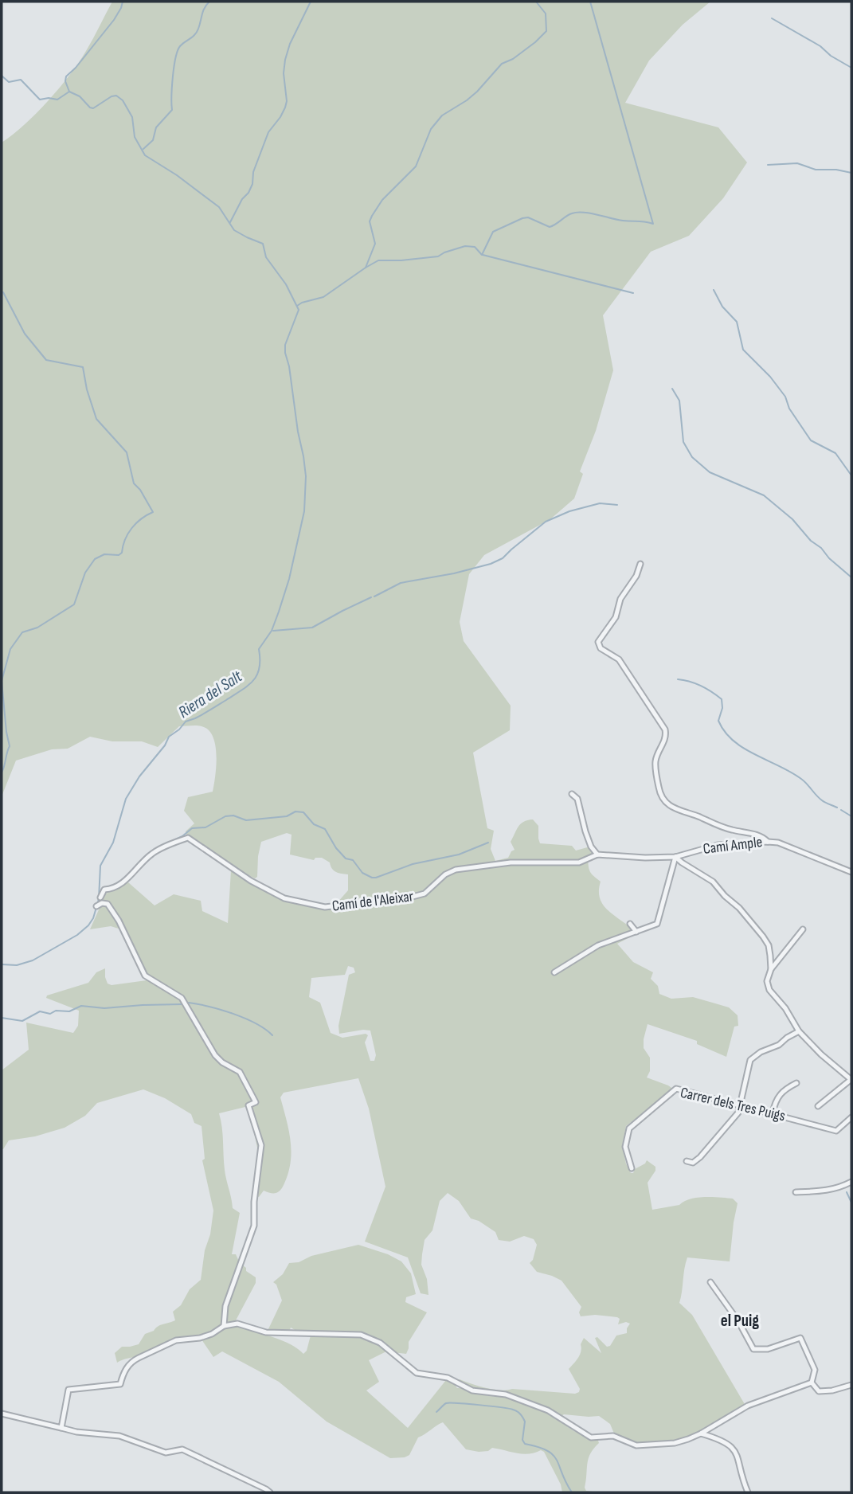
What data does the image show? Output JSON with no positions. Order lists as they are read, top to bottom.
{
  "streets": {
    "street": ["Camí Ample", "Camí de l'Aleixar", "Carrer dels Tres Puigs"]
  },
  "crossings": [
    ["Camí Ample", "Camí de l'Aleixar"]
  ],
  "districts": ["el Puig"],
  "water": ["Riera del Salt"]
}
